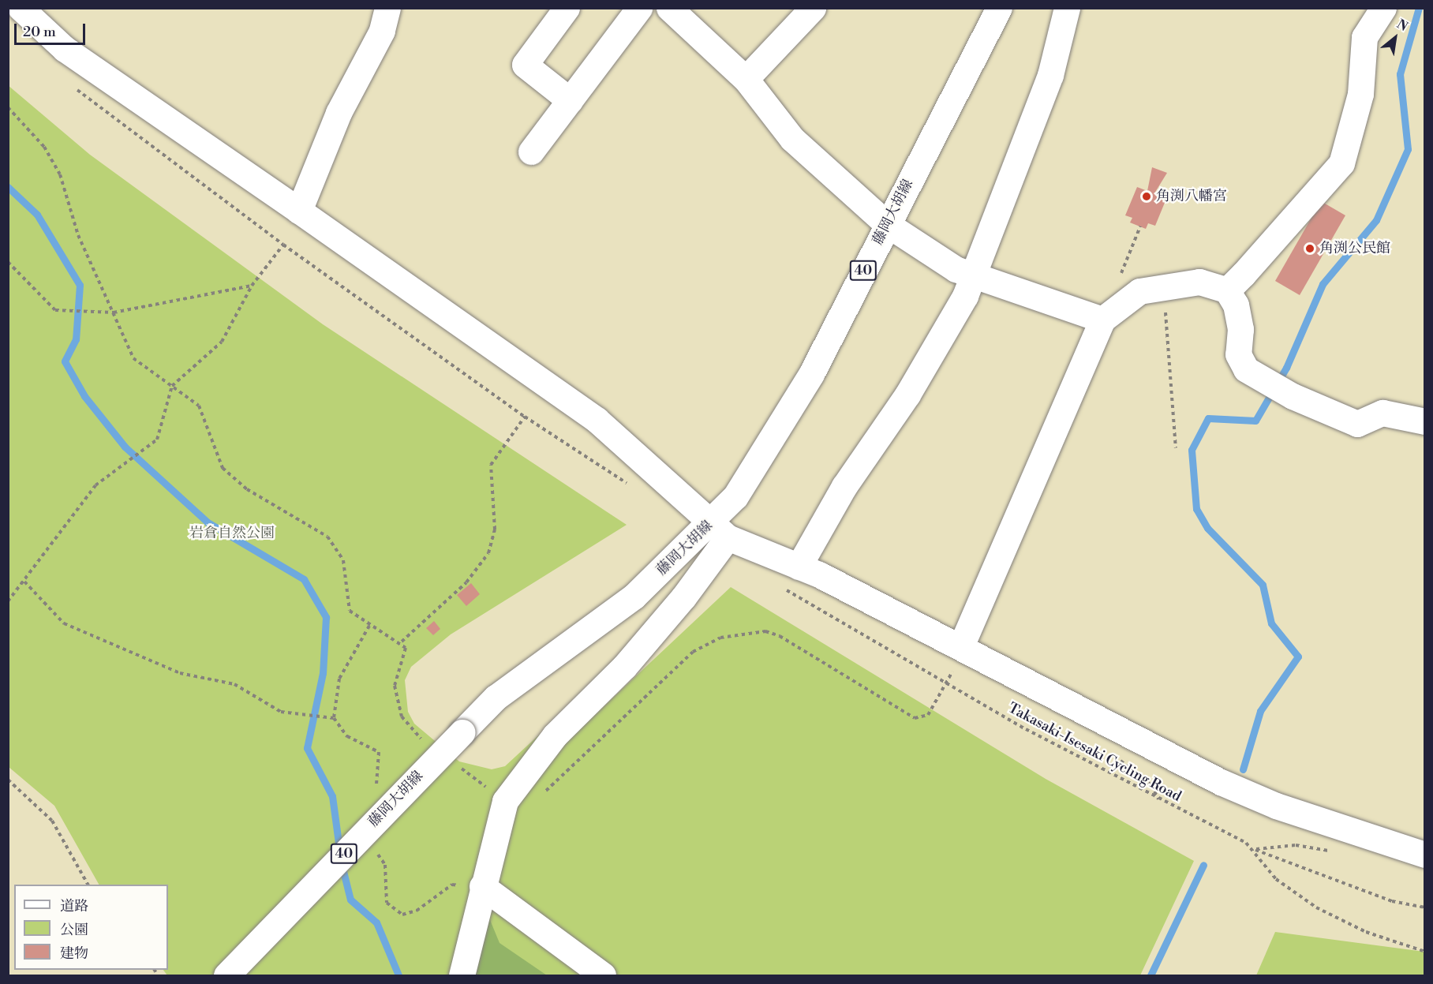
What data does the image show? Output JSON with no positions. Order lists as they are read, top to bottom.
{
  "streets": {
    "street": ["藤岡大胡線", "40"],
    "path": ["Takasaki-Isesaki Cycling Road"]
  },
  "parks": ["岩倉自然公園"],
  "places": ["角渕八幡宮", "角渕公民館"],
  "legend": ["道路", "公園", "建物"],
  "scale_bar": "20 m",
  "north": "top right"
}
